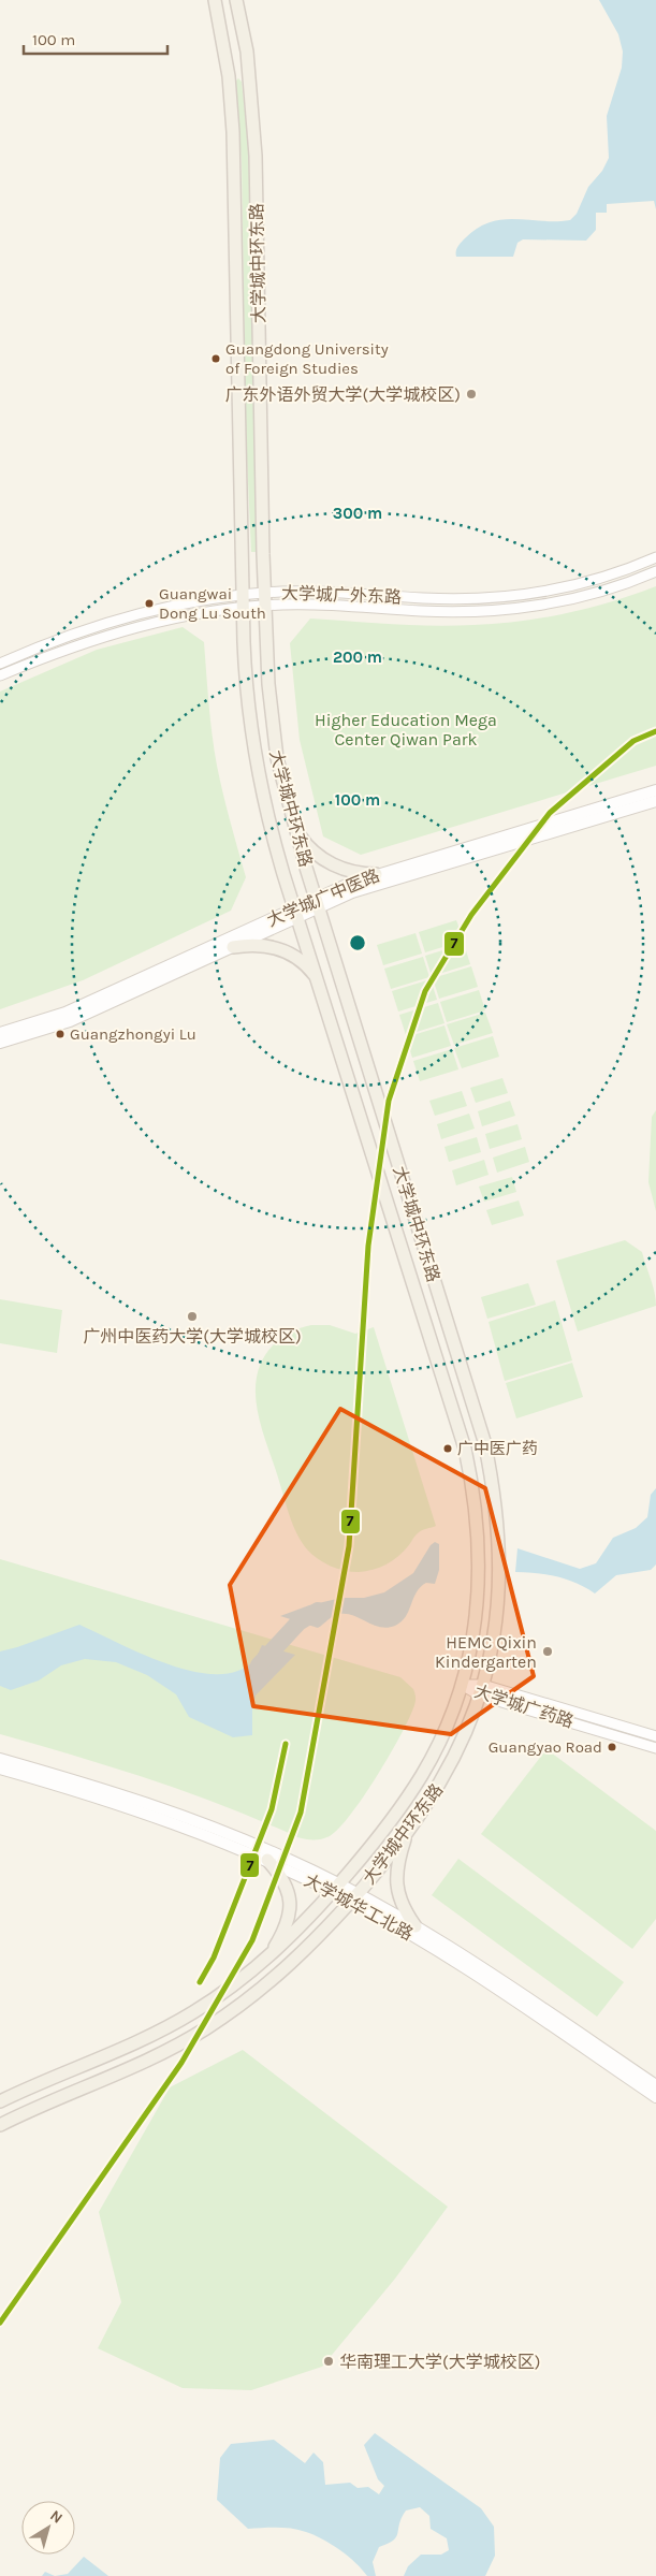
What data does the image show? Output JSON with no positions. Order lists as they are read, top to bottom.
{
  "streets": {
    "main road": ["大学城中环东路", "大学城广中医路", "大学城华工北路"],
    "street": ["大学城广外东路", "大学城广药路"]
  },
  "crossings": [
    ["大学城中环东路", "大学城广外东路"],
    ["大学城中环东路", "大学城广中医路"],
    ["大学城中环东路", "大学城广药路"],
    ["大学城中环东路", "大学城华工北路"]
  ],
  "parks": ["Higher Education Mega Center Qiwan Park"],
  "places": [
    "Guangdong University of Foreign Studies",
    "广东外语外贸大学(大学城校区)",
    "Guangwai Dong Lu South",
    "Guangzhongyi Lu",
    "广州中医药大学(大学城校区)",
    "广中医广药",
    "HEMC Qixin Kindergarten",
    "Guangyao Road",
    "华南理工大学(大学城校区)"
  ],
  "lines": ["transit line 7"],
  "scale_bar": "100 m",
  "north": "top right",
  "rings": ["300 m", "200 m", "100 m"]
}
